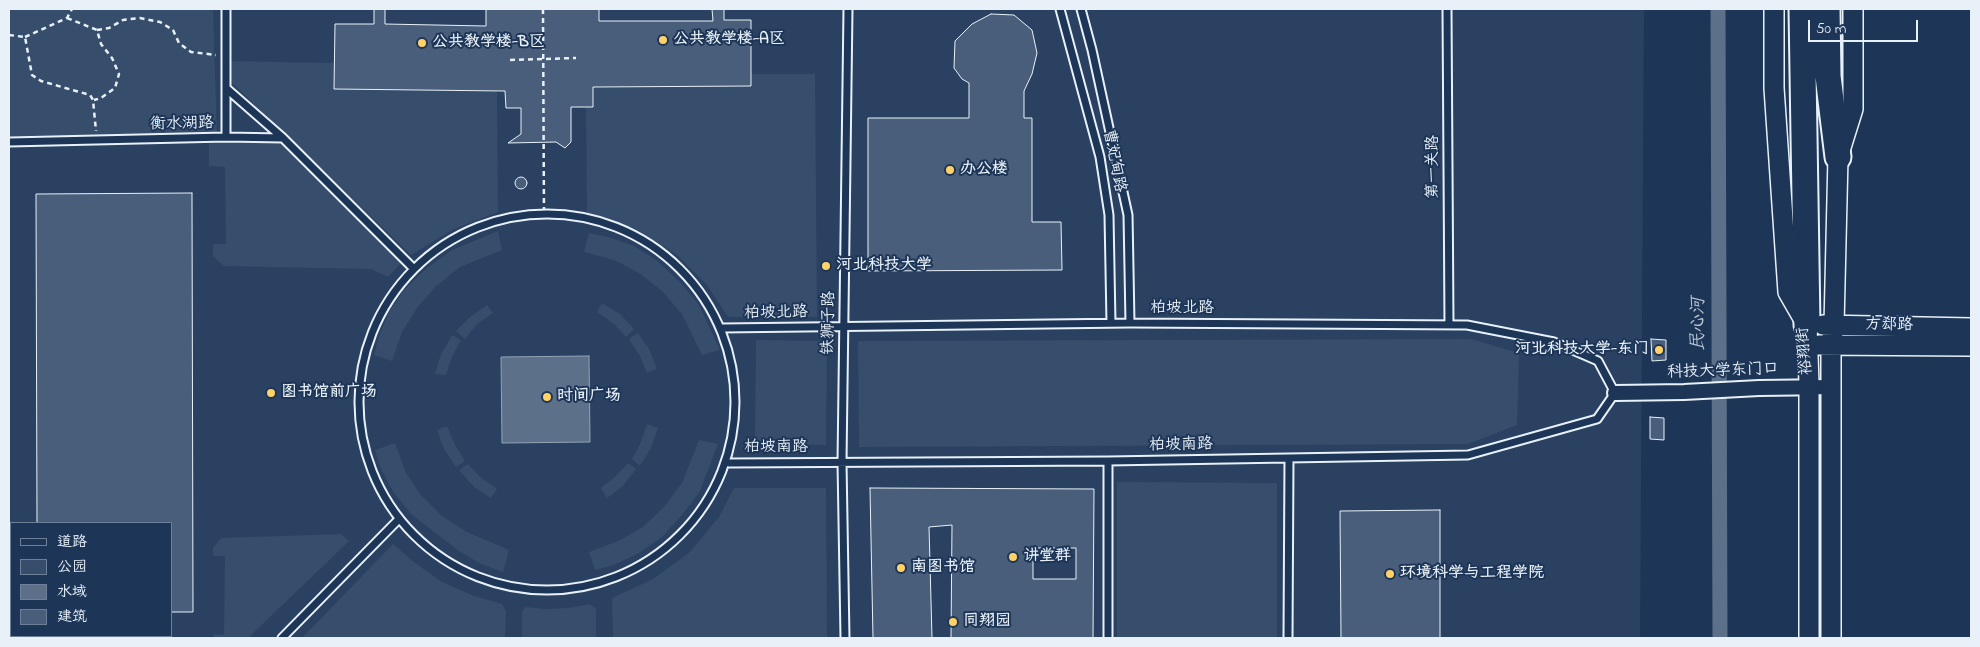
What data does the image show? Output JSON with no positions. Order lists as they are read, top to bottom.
{
  "streets": {
    "main road": ["方郄路", "裕翔街"],
    "street": ["科技大学东门口"],
    "lane": [
      "衡水湖路",
      "曹妃甸路",
      "第一关路",
      "柏坡北路",
      "铁狮子路",
      "柏坡南路"
    ]
  },
  "crossings": [
    ["曹妃甸路", "柏坡北路"],
    ["第一关路", "柏坡北路"],
    ["柏坡北路", "铁狮子路"],
    ["柏坡北路", "科技大学东门口"],
    ["柏坡北路", "柏坡南路"],
    ["铁狮子路", "柏坡南路"],
    ["方郄路", "裕翔街"],
    ["裕翔街", "科技大学东门口"],
    ["科技大学东门口", "柏坡南路"]
  ],
  "water": ["民心河"],
  "places": [
    "公共教学楼-A区",
    "公共教学楼-B区",
    "办公楼",
    "河北科技大学",
    "河北科技大学-东门",
    "图书馆前广场",
    "时间广场",
    "讲堂群",
    "南图书馆",
    "环境科学与工程学院",
    "同翔园"
  ],
  "legend": [
    "道路",
    "公园",
    "水域",
    "建筑"
  ],
  "scale_bar": "50 m"
}
